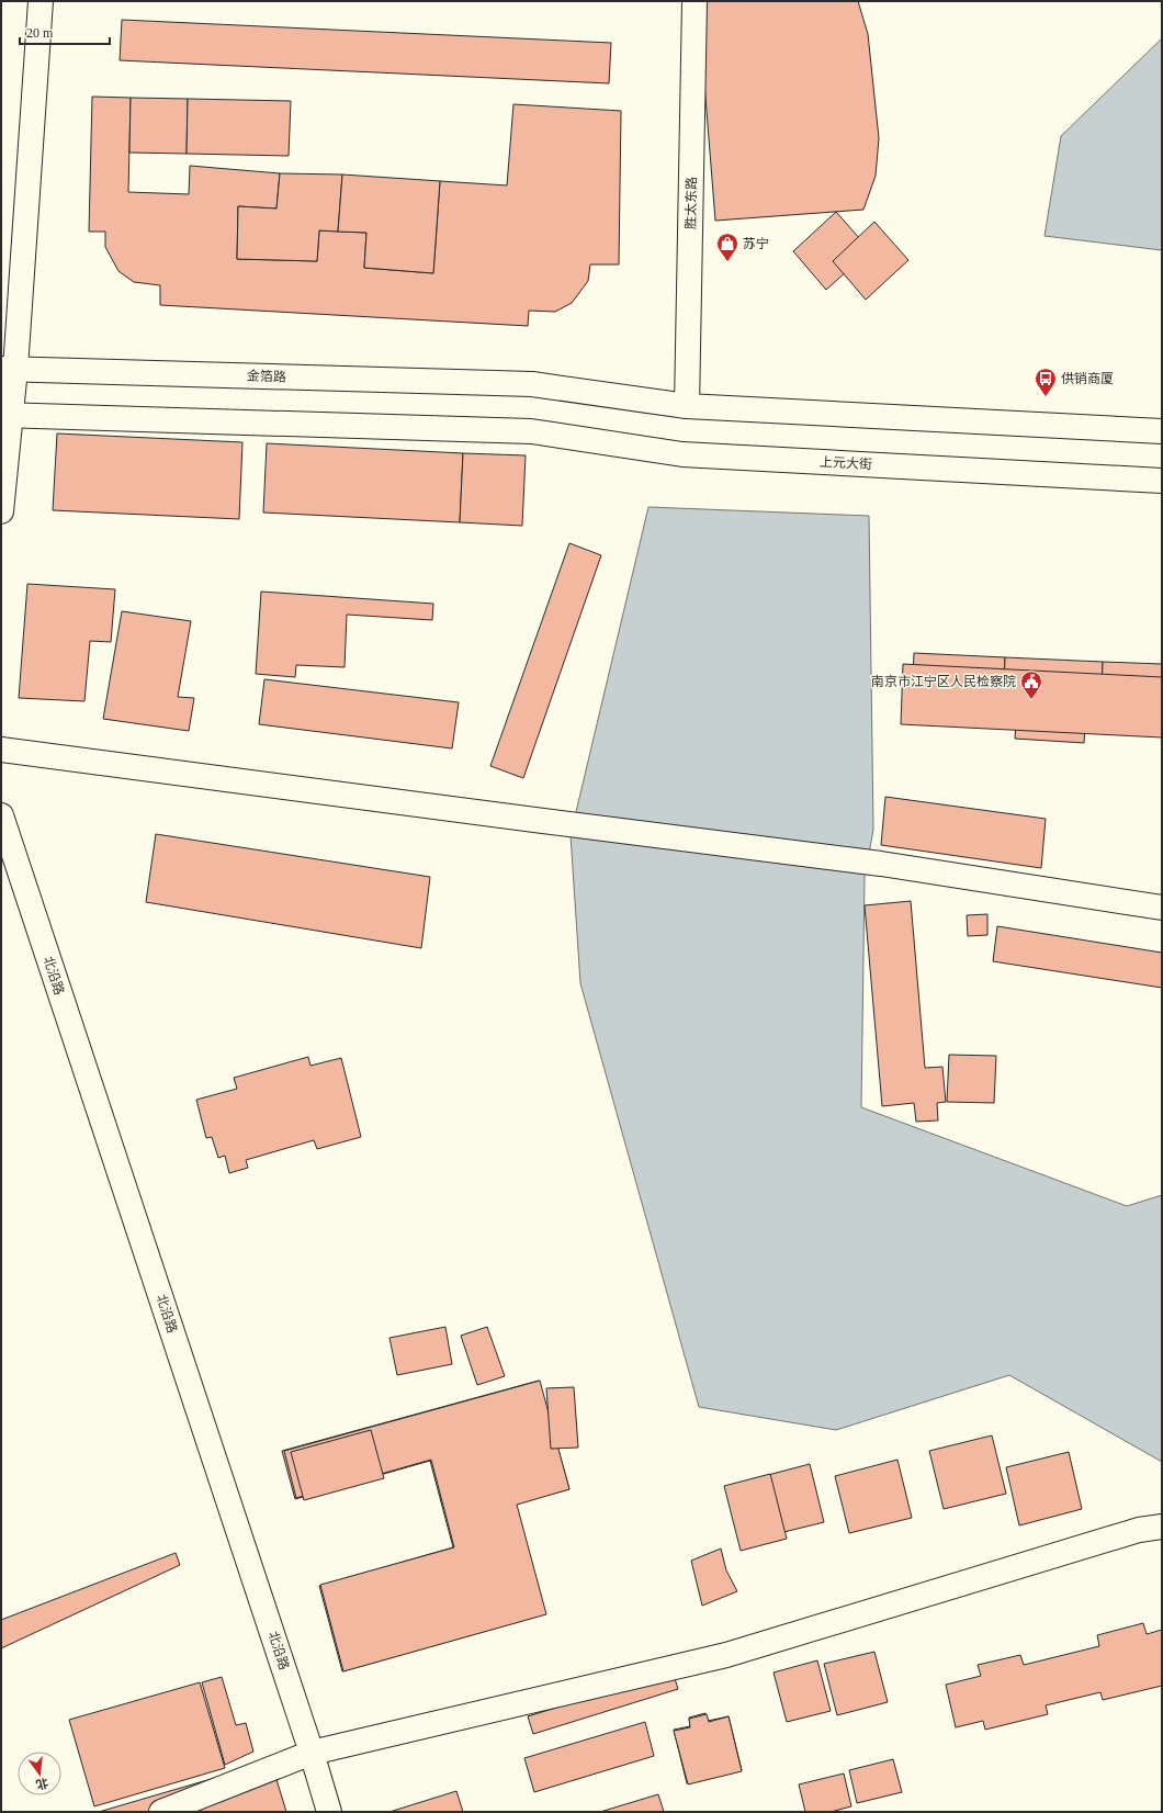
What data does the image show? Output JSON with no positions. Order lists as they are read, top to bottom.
{
  "streets": {
    "main road": [
      "胜太东路",
      "金箔路",
      "上元大街",
      "北沿路"
    ]
  },
  "crossings": [
    ["胜太东路", "金箔路"]
  ],
  "places": {
    "shop": ["苏宁"],
    "bus stop": ["供销商厦"],
    "public building": ["南京市江宁区人民检察院"]
  },
  "scale_bar": "20 m",
  "north": "bottom"
}
